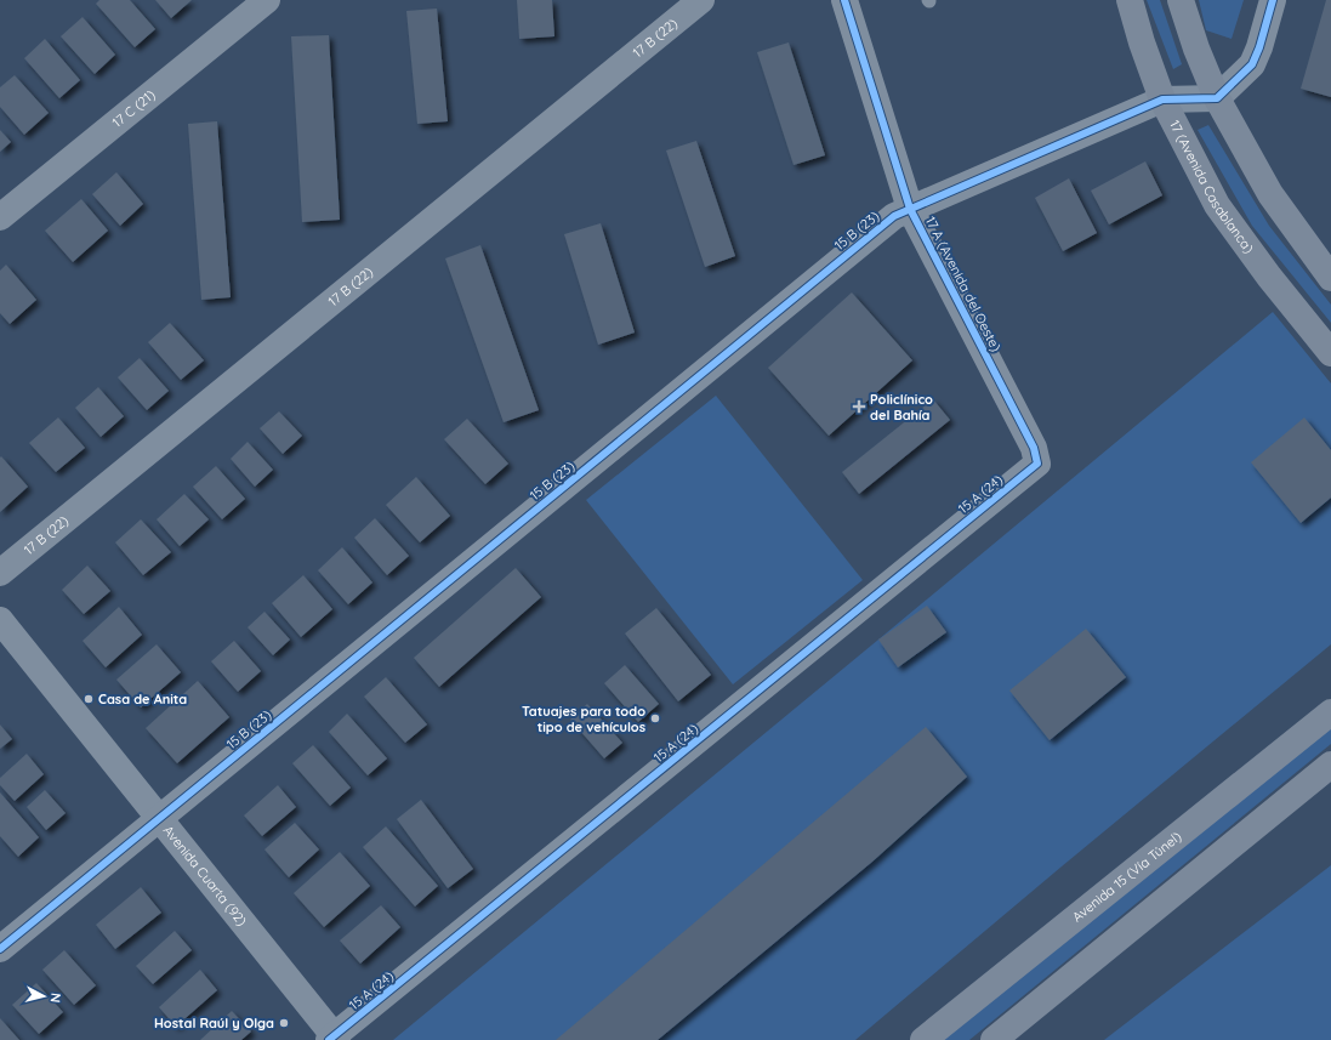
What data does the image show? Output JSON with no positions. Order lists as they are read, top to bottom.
{
  "streets": {
    "main road": ["17 (Avenida Casablanca)", "Avenida 15 (Vía Túnel)"],
    "street": [
      "17 B (22)",
      "17 C (21)",
      "15 B (23)",
      "17 A (Avenida del Oeste)",
      "15 A (24)",
      "Avenida Cuarta (92)"
    ]
  },
  "crossings": [
    ["17 (Avenida Casablanca)", "15 B (23)"],
    ["15 B (23)", "17 A (Avenida del Oeste)"],
    ["15 B (23)", "Avenida Cuarta (92)"],
    ["17 A (Avenida del Oeste)", "15 A (24)"],
    ["15 A (24)", "Avenida Cuarta (92)"]
  ],
  "places": {
    "health": ["Policlínico del Bahía"],
    "other": ["Casa de Anita", "Tatuajes para todo tipo de vehículos", "Hostal Raúl y Olga"]
  },
  "north": "right"
}
